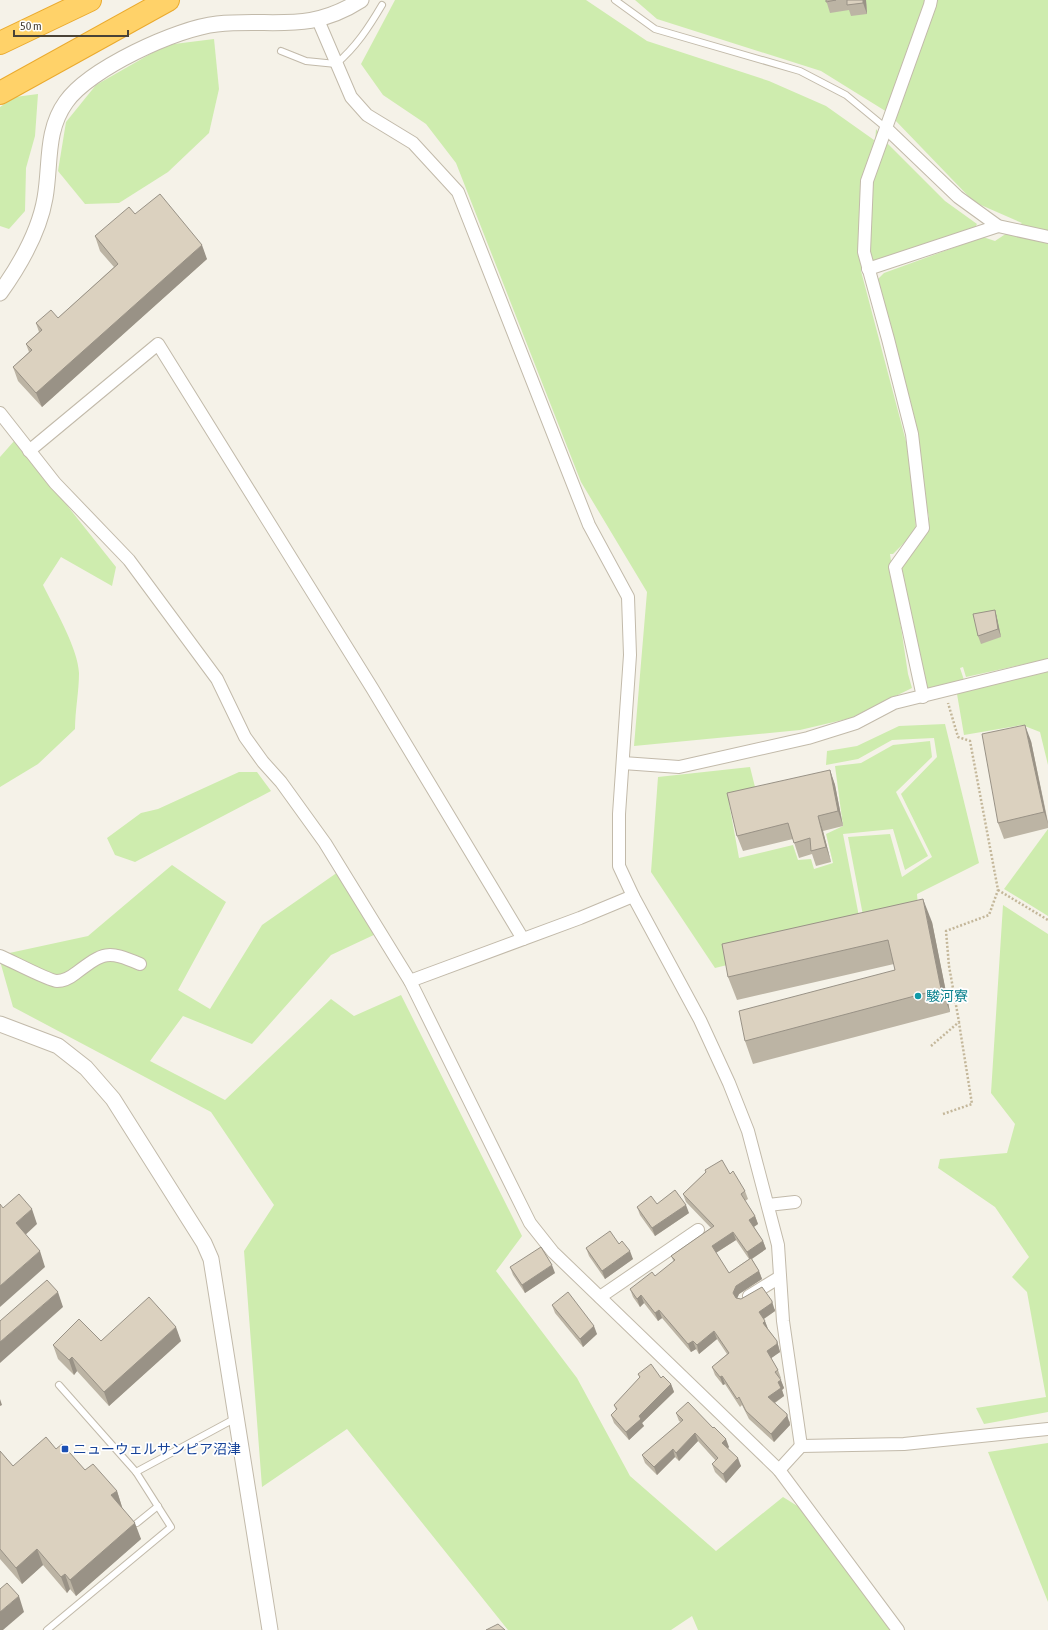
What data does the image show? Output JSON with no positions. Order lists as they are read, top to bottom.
{
  "places": {
    "other": ["駿河寮"],
    "transit": ["ニューウェルサンピア沼津"]
  },
  "scale_bar": "50 m"
}
